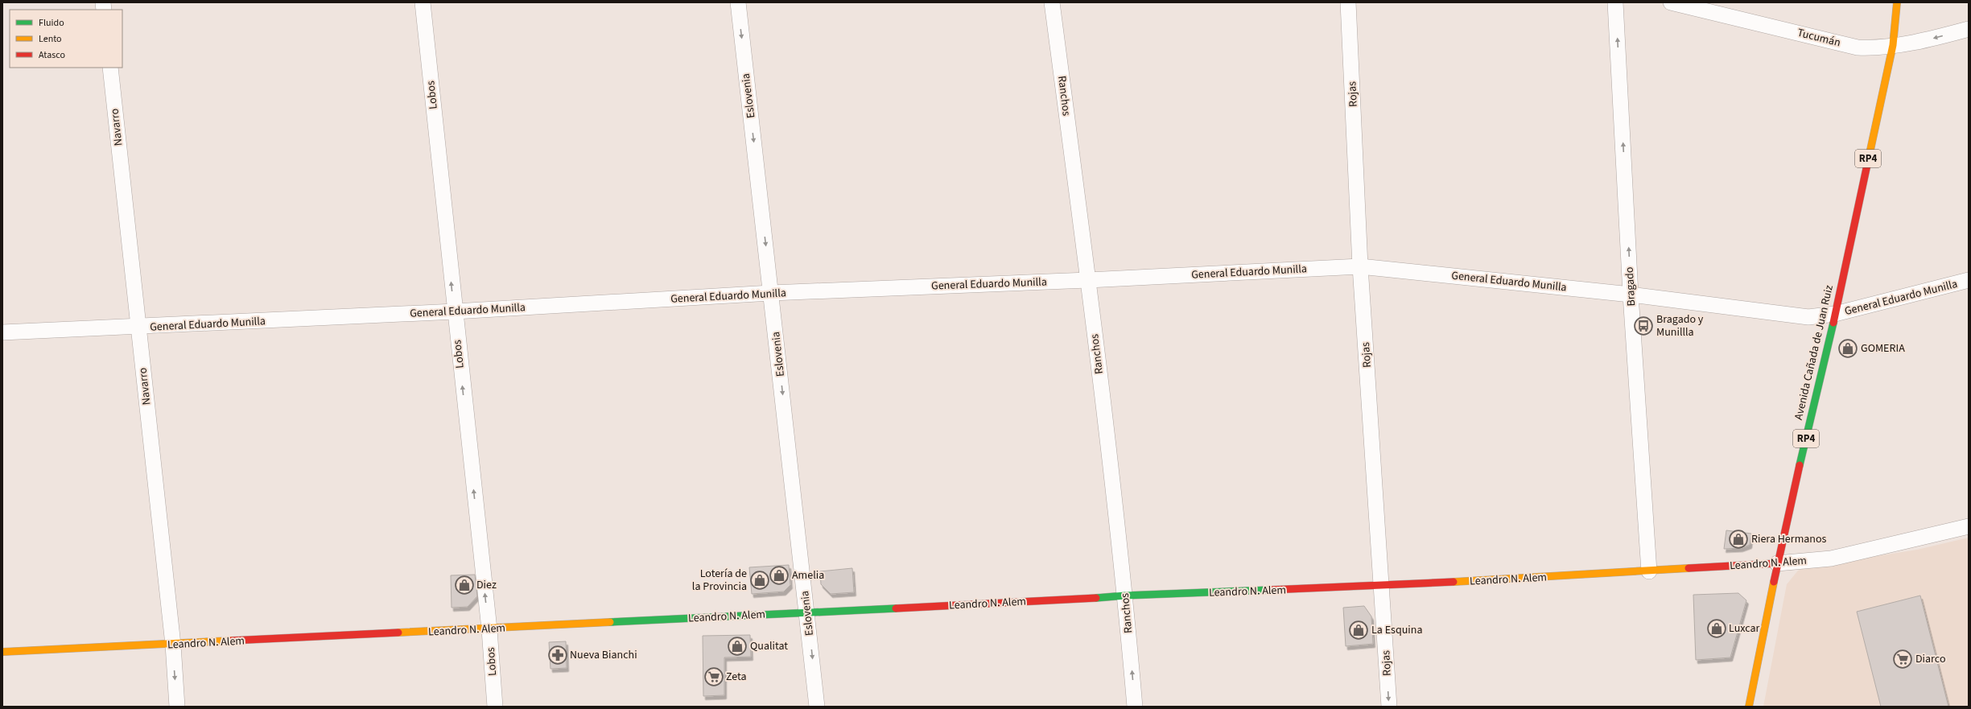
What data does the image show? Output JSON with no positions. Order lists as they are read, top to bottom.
{
  "streets": {
    "street": [
      "Tucumán",
      "Rojas",
      "Lobos",
      "Eslovenia",
      "Ranchos",
      "Navarro",
      "RP4",
      "General Eduardo Munilla",
      "Bragado",
      "Avenida Cañada de Juan Ruiz",
      "Leandro N. Alem"
    ]
  },
  "crossings": [
    ["Tucumán", "Avenida Cañada de Juan Ruiz"],
    ["Rojas", "General Eduardo Munilla"],
    ["Rojas", "Leandro N. Alem"],
    ["Lobos", "General Eduardo Munilla"],
    ["Lobos", "Leandro N. Alem"],
    ["Eslovenia", "General Eduardo Munilla"],
    ["Eslovenia", "Leandro N. Alem"],
    ["Ranchos", "General Eduardo Munilla"],
    ["Ranchos", "Leandro N. Alem"],
    ["Navarro", "General Eduardo Munilla"],
    ["Navarro", "Leandro N. Alem"],
    ["General Eduardo Munilla", "Bragado"],
    ["General Eduardo Munilla", "Avenida Cañada de Juan Ruiz"],
    ["Bragado", "Leandro N. Alem"],
    ["Avenida Cañada de Juan Ruiz", "Leandro N. Alem"]
  ],
  "one_way": ["Lobos", "Eslovenia", "Bragado"],
  "places": {
    "bus stop": ["Bragado y Munillla"],
    "shop": [
      "GOMERIA",
      "Riera Hermanos",
      "Amelia",
      "Lotería de la Provincia",
      "Diez",
      "Luxcar",
      "La Esquina",
      "Qualitat"
    ],
    "pharmacy": ["Nueva Bianchi"],
    "supermarket": ["Diarco", "Zeta"]
  },
  "legend": ["Fluido", "Lento", "Atasco"]
}
